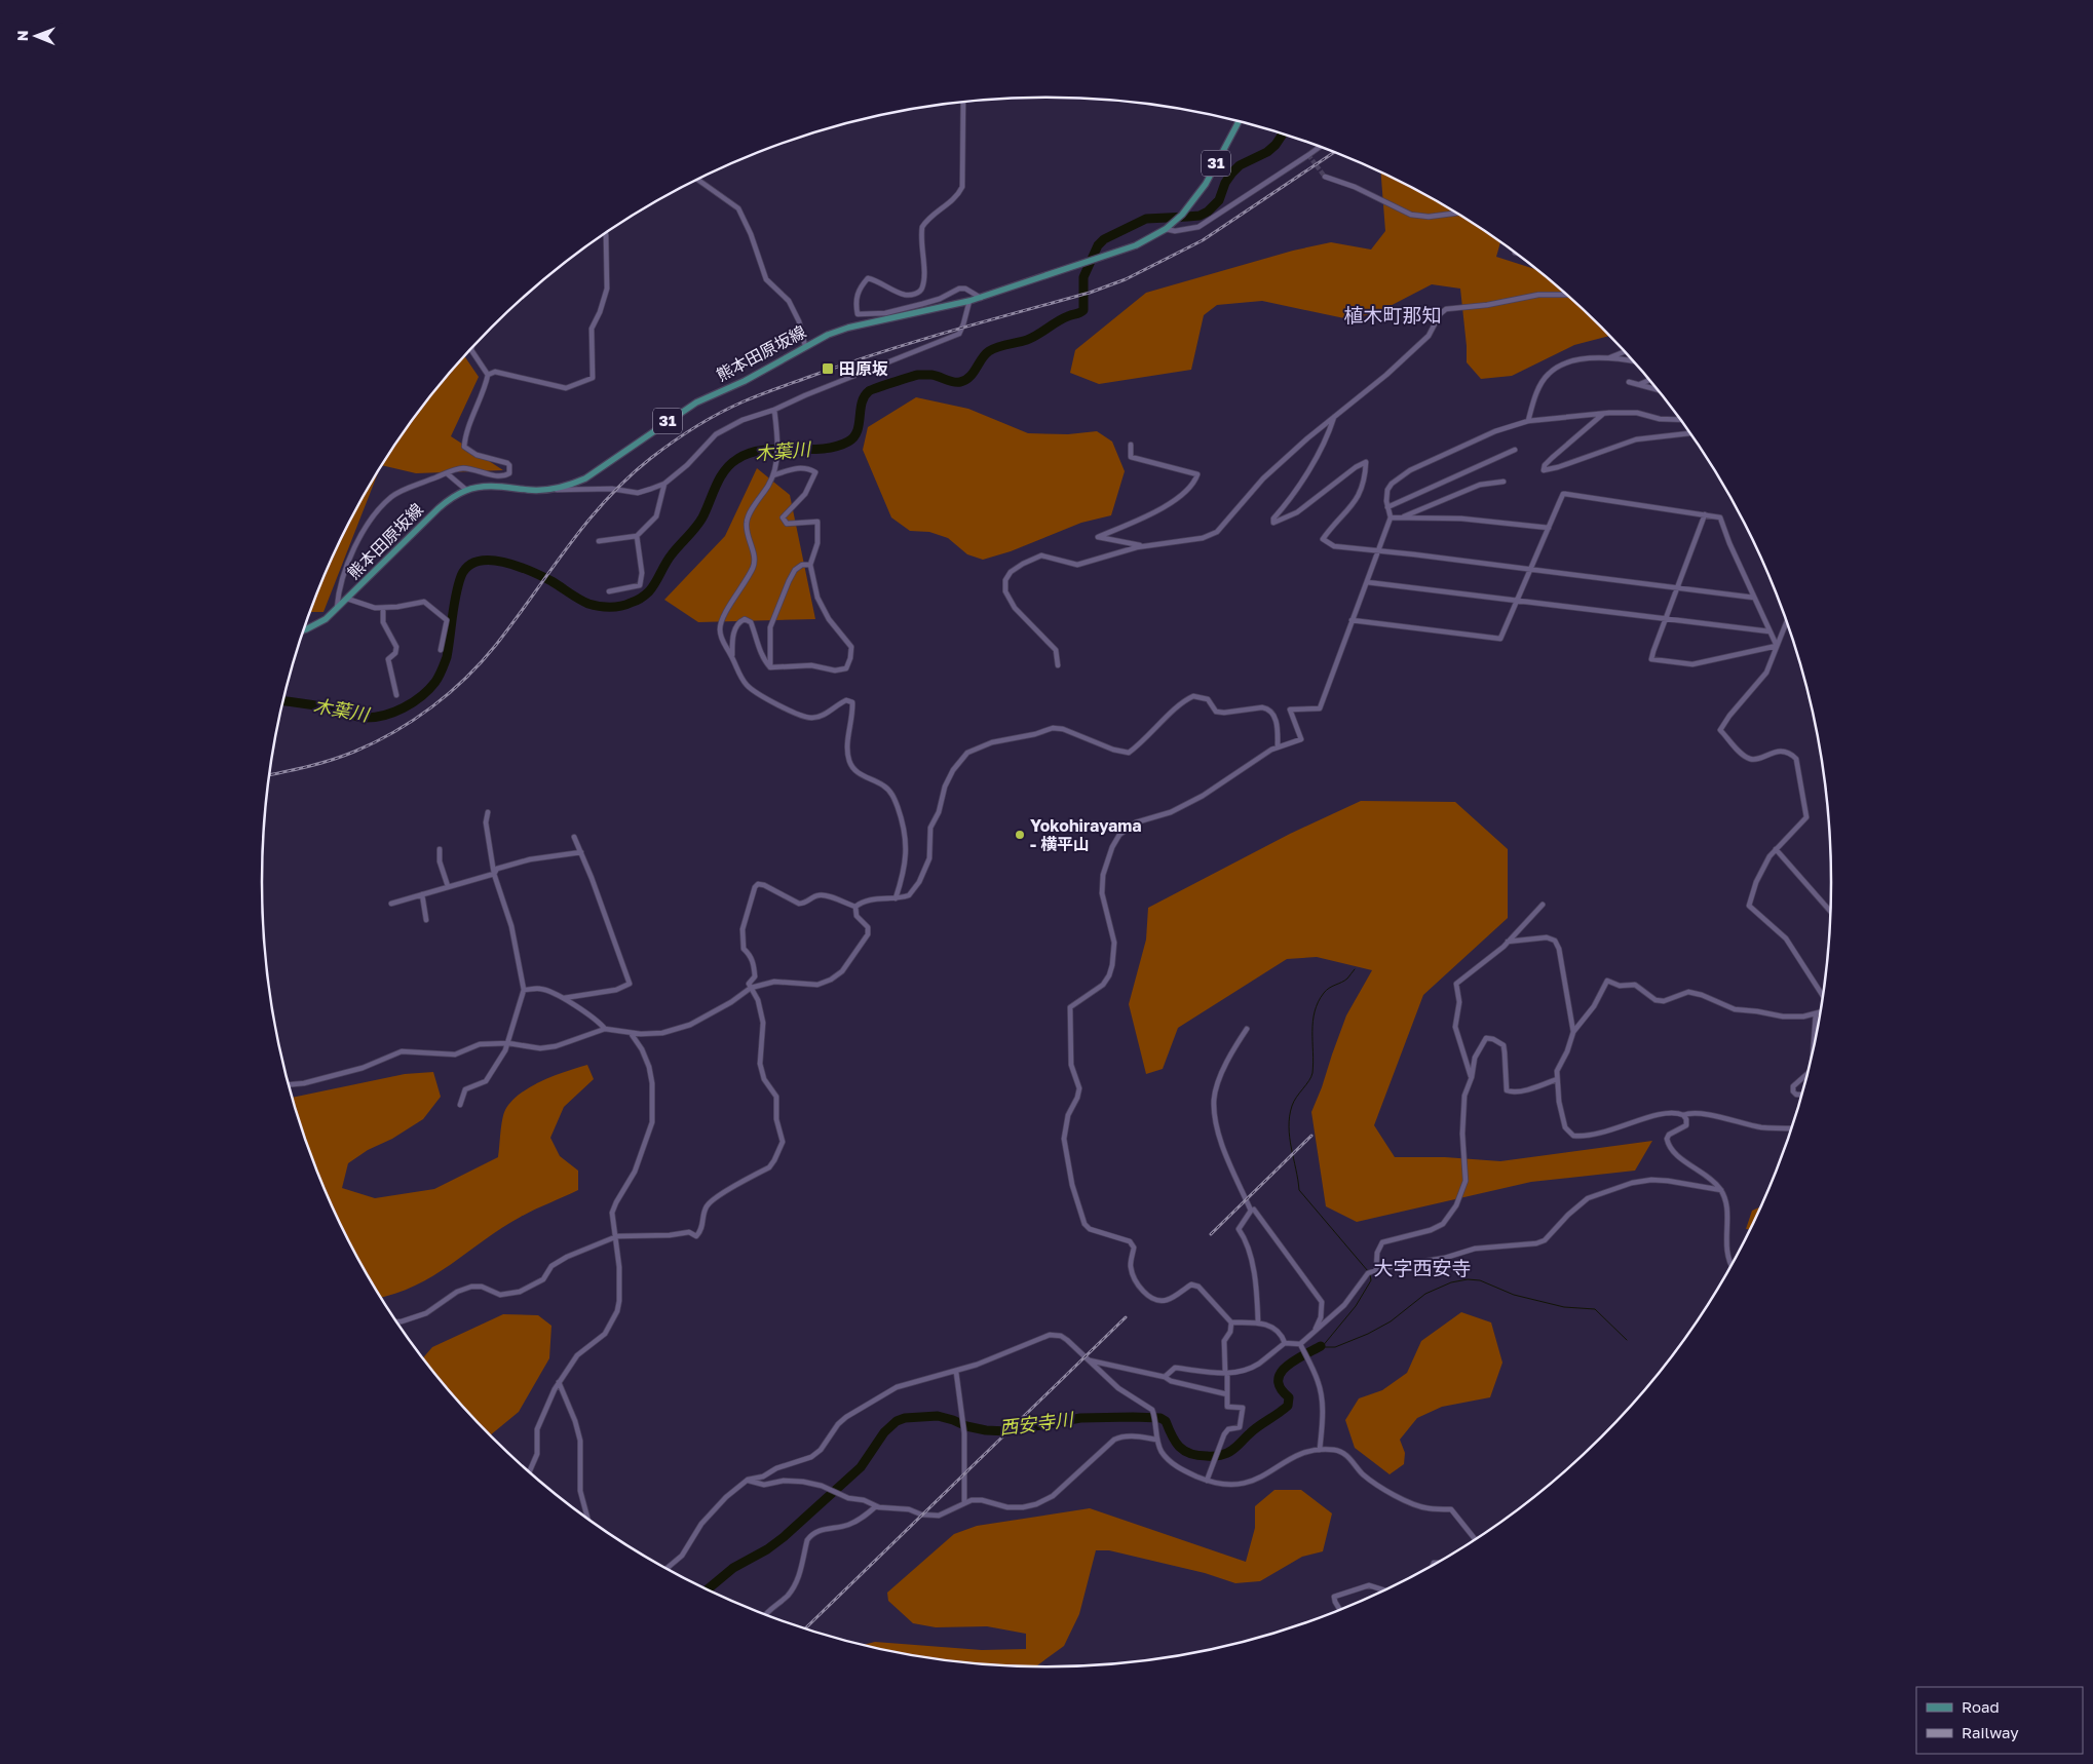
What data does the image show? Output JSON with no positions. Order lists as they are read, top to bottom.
{
  "streets": {
    "main road": ["31", "熊本田原坂線"]
  },
  "districts": ["植木町那知", "大字西安寺"],
  "water": ["木葉川", "西安寺川"],
  "places": {
    "transit": ["田原坂"],
    "other": ["Yokohirayama - 横平山"]
  },
  "legend": ["Road", "Railway"],
  "north": "left"
}
